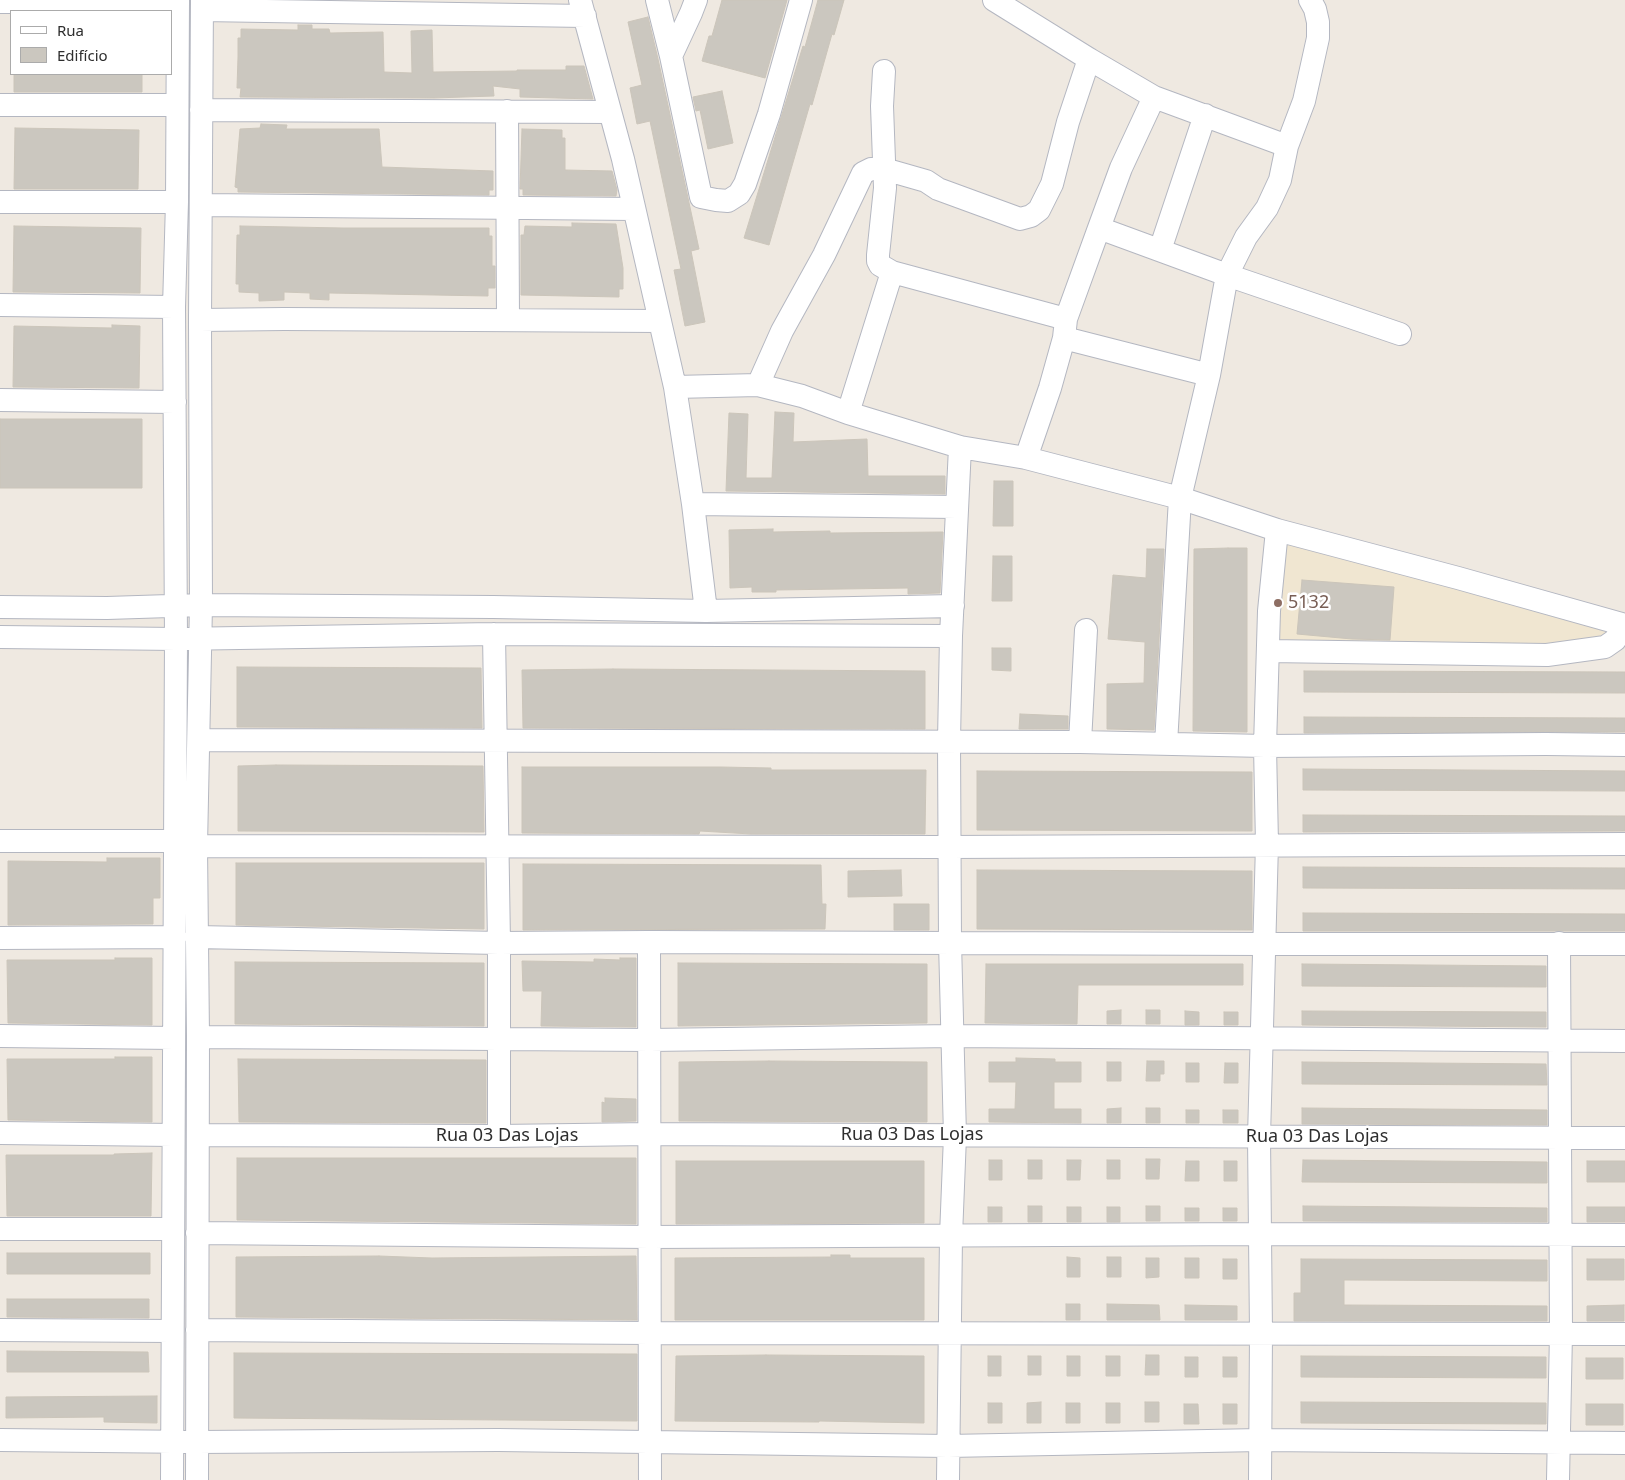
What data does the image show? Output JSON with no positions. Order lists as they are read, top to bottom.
{
  "streets": {
    "street": ["Rua 03 Das Lojas"]
  },
  "places": ["5132"],
  "legend": ["Rua", "Edifício"]
}
